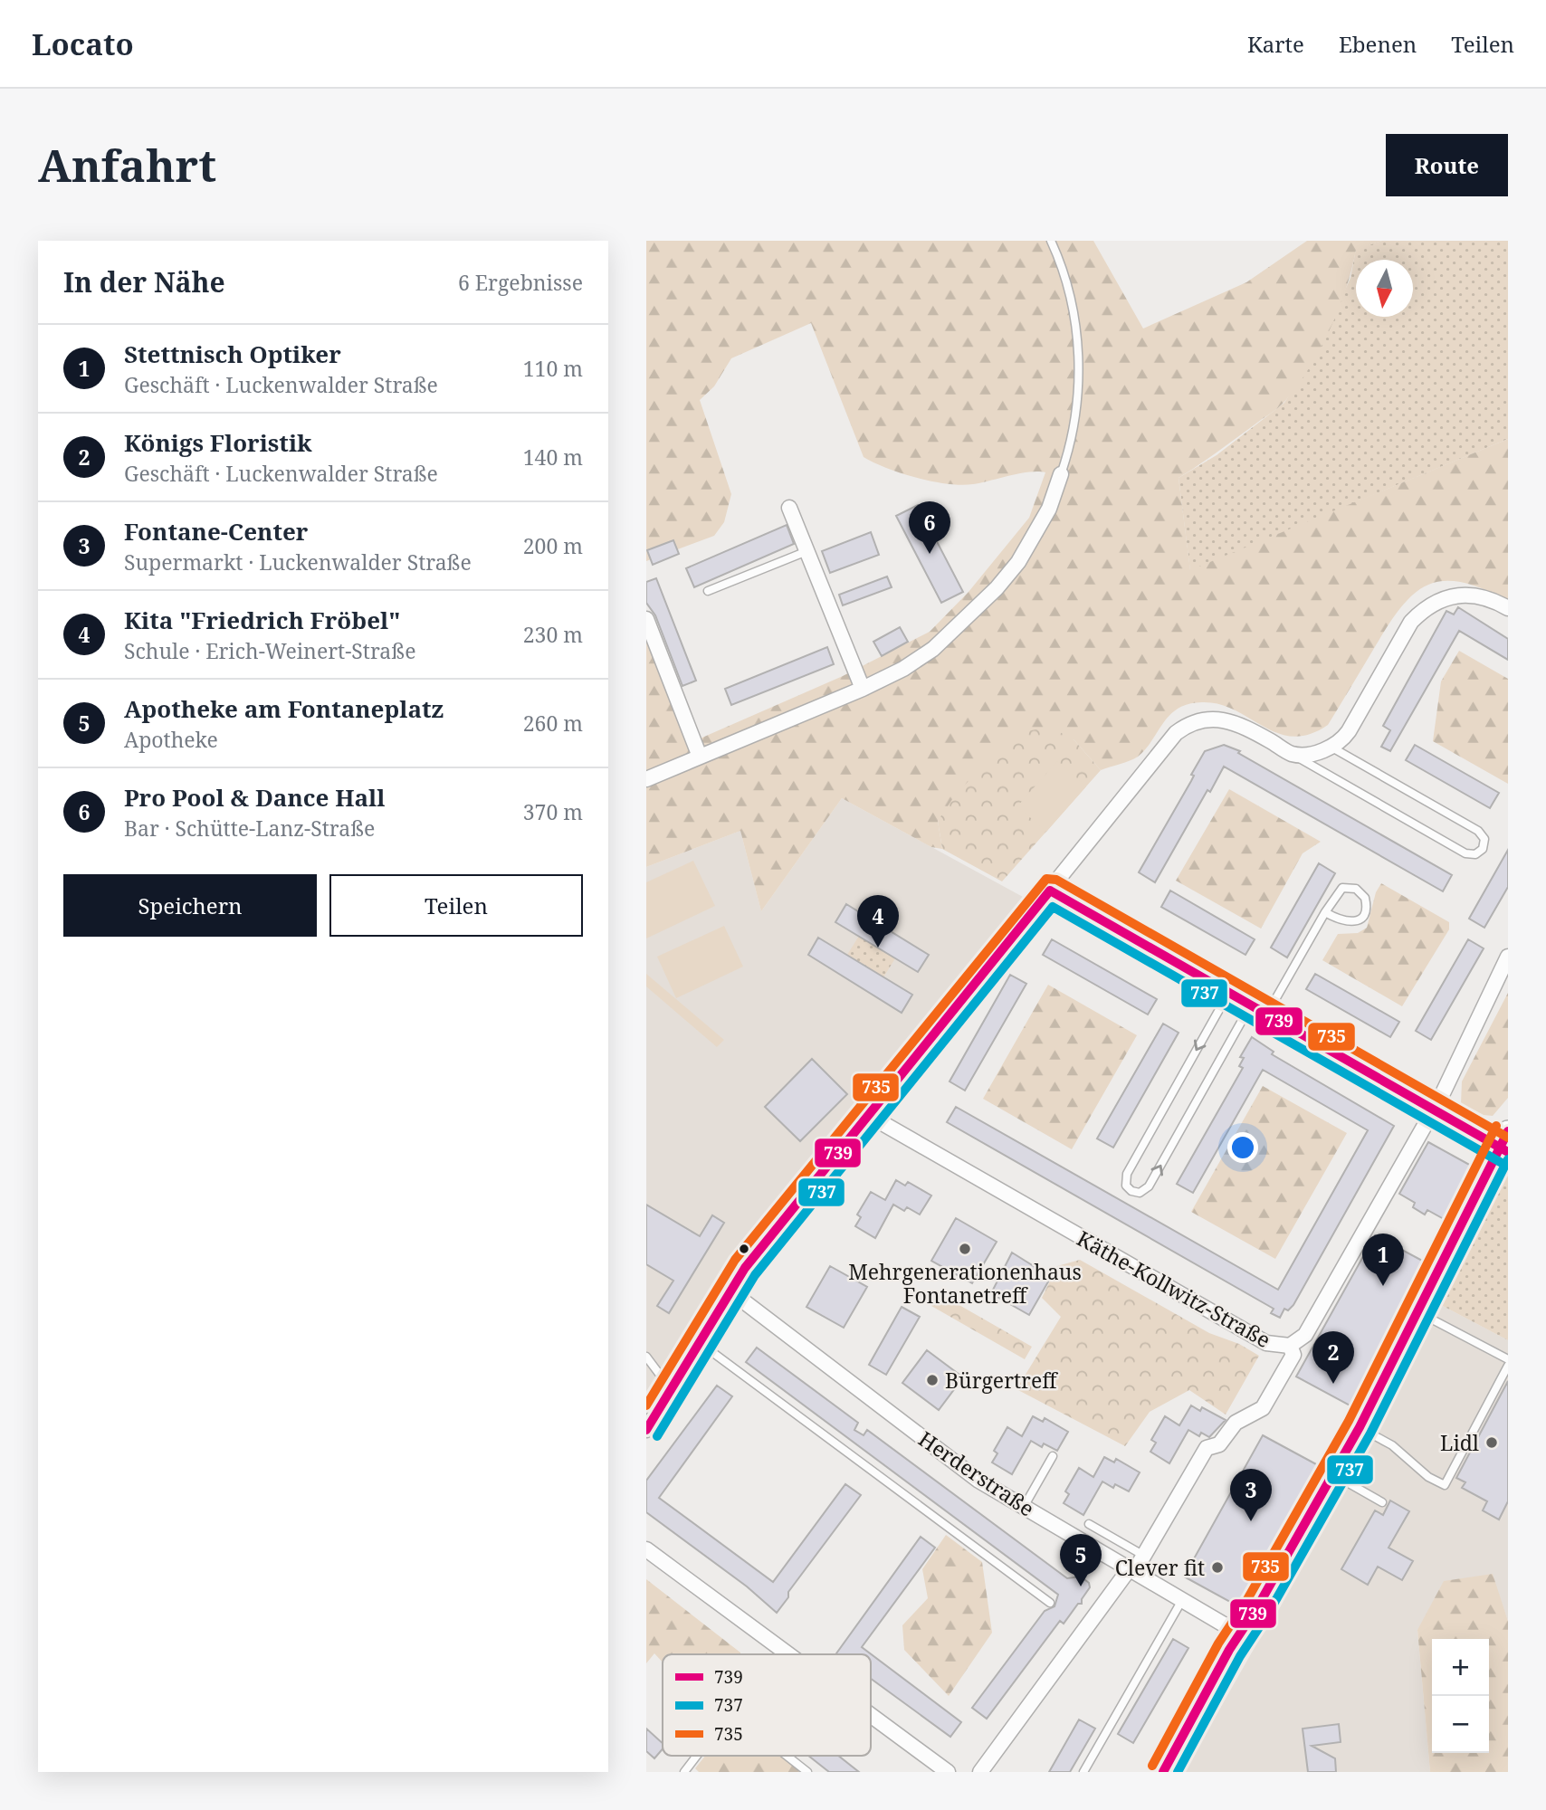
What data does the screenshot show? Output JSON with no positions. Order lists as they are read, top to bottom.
{
  "streets": {
    "street": ["Käthe-Kollwitz-Straße", "Herderstraße"]
  },
  "places": [
    "Mehrgenerationenhaus Fontanetreff",
    "Bürgertreff",
    "Lidl",
    "Clever fit"
  ],
  "lines": ["transit line 735", "transit line 739", "transit line 737"],
  "legend": ["739", "737", "735"],
  "north": "bottom",
  "page": {
    "header": "Locato",
    "nav": ["Karte", "Ebenen", "Teilen"],
    "buttons": [
      "Route",
      ["Speichern", "Teilen"]
    ],
    "title": "Anfahrt",
    "heading": ["In der Nähe", "6 Ergebnisse"],
    "list": [
      {
        "mark": "1",
        "name": "Stettnisch Optiker",
        "note": "Geschäft · Luckenwalder Straße",
        "value": "110 m"
      },
      {
        "mark": "2",
        "name": "Königs Floristik",
        "note": "Geschäft · Luckenwalder Straße",
        "value": "140 m"
      },
      {
        "mark": "3",
        "name": "Fontane-Center",
        "note": "Supermarkt · Luckenwalder Straße",
        "value": "200 m"
      },
      {
        "mark": "4",
        "name": "Kita \"Friedrich Fröbel\"",
        "note": "Schule · Erich-Weinert-Straße",
        "value": "230 m"
      },
      {
        "mark": "5",
        "name": "Apotheke am Fontaneplatz",
        "note": "Apotheke",
        "value": "260 m"
      },
      {
        "mark": "6",
        "name": "Pro Pool & Dance Hall",
        "note": "Bar · Schütte-Lanz-Straße",
        "value": "370 m"
      }
    ],
    "pins": [
      "6",
      "4",
      "1",
      "2",
      "3",
      "5"
    ],
    "map_buttons": ["+", "−"]
  }
}
